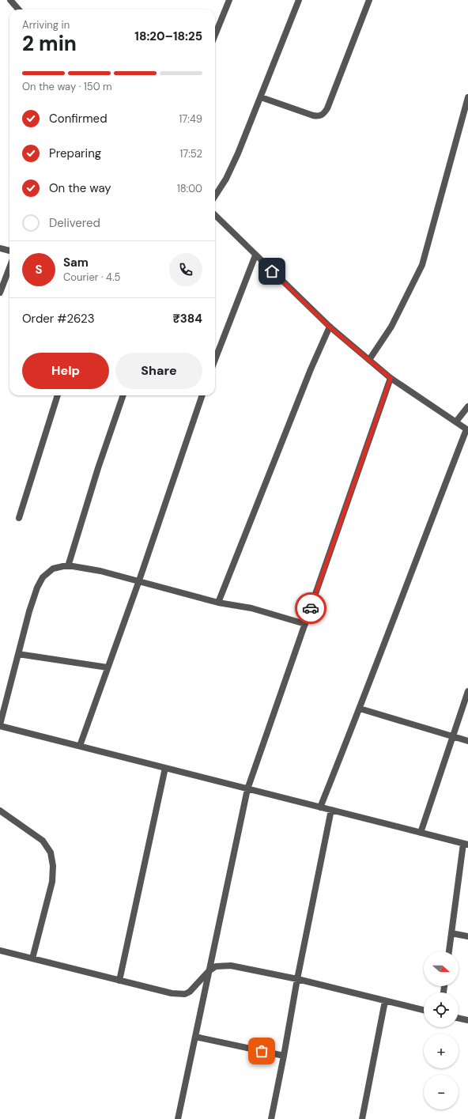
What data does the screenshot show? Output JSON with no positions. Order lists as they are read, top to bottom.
{
  "north": "right",
  "page": {
    "heading": ["2 min", "Arriving in", "18:20–18:25"],
    "panel": [
      "Sam",
      "Courier · 4.5",
      "Order #2623",
      "₹384"
    ],
    "bar": "On the way · 150 m",
    "list": [
      ["Confirmed", "17:49"],
      ["Preparing", "17:52"],
      ["On the way", "18:00"],
      "Delivered"
    ],
    "round": "S",
    "buttons": ["Help", "Share"],
    "map_buttons": ["+", "−"]
  }
}
